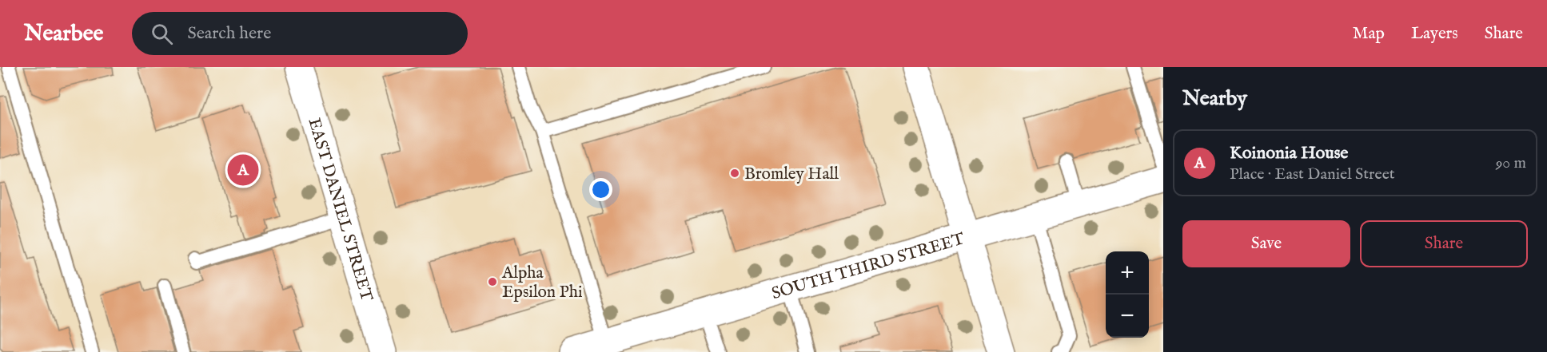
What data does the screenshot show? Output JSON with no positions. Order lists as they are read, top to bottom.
{
  "streets": {
    "street": ["EAST DANIEL STREET", "SOUTH THIRD STREET"]
  },
  "places": ["Bromley Hall", "Alpha Epsilon Phi"],
  "page": {
    "header": "Nearbee",
    "search": "Search here",
    "nav": ["Map", "Layers", "Share"],
    "heading": "Nearby",
    "list": [
      {
        "mark": "A",
        "name": "Koinonia House",
        "note": "Place · East Daniel Street",
        "value": "90 m"
      }
    ],
    "pins": "A",
    "buttons": ["Save", "Share"],
    "map_buttons": ["+", "−"]
  }
}
